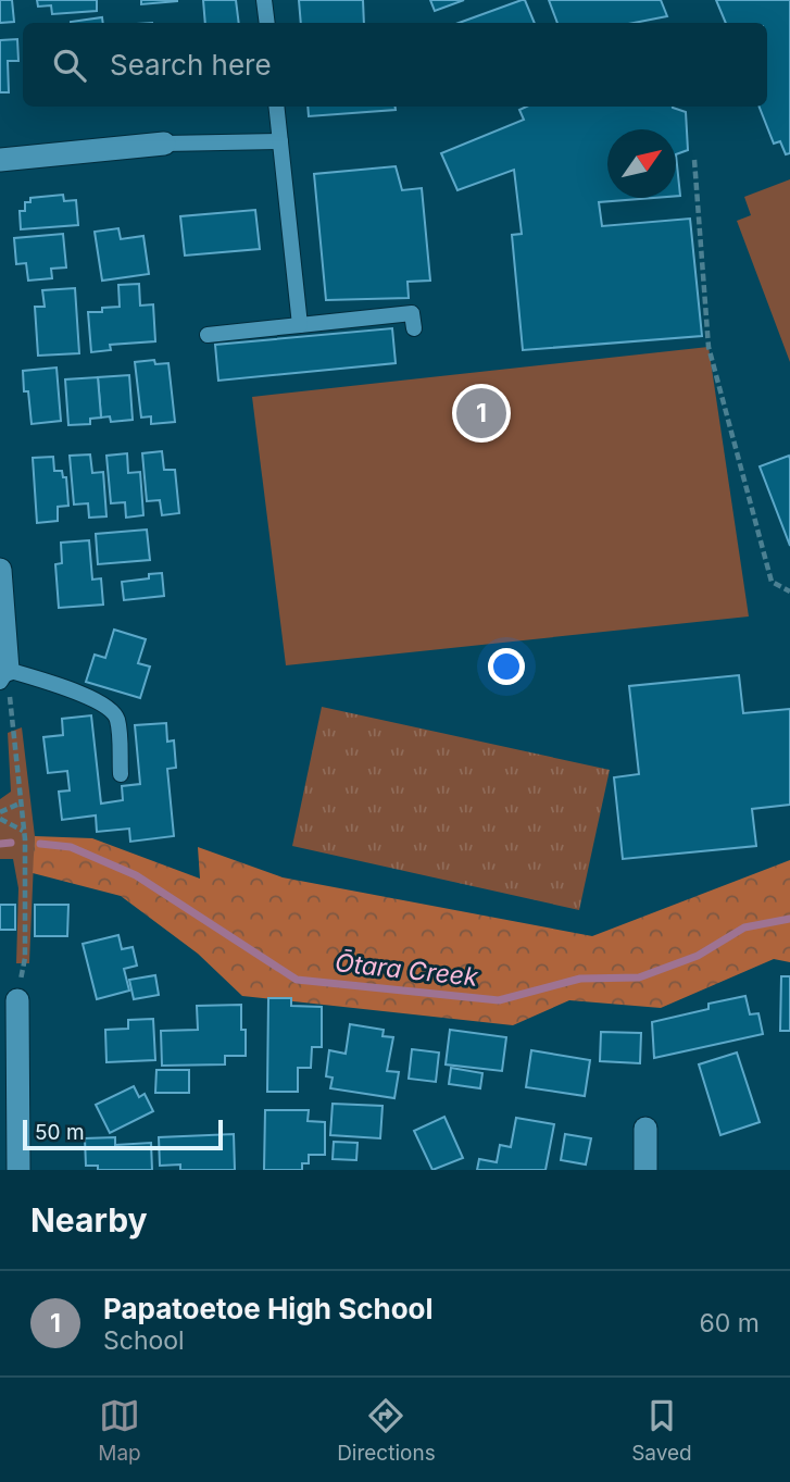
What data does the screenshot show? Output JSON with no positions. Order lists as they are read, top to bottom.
{
  "water": ["Ōtara Creek"],
  "scale_bar": "50 m",
  "north": "top right",
  "page": {
    "search": "Search here",
    "pins": "1",
    "scale": "50 m",
    "heading": "Nearby",
    "list": [
      {
        "mark": "1",
        "name": "Papatoetoe High School",
        "note": "School",
        "value": "60 m"
      }
    ],
    "nav": ["Map", "Directions", "Saved"]
  }
}
